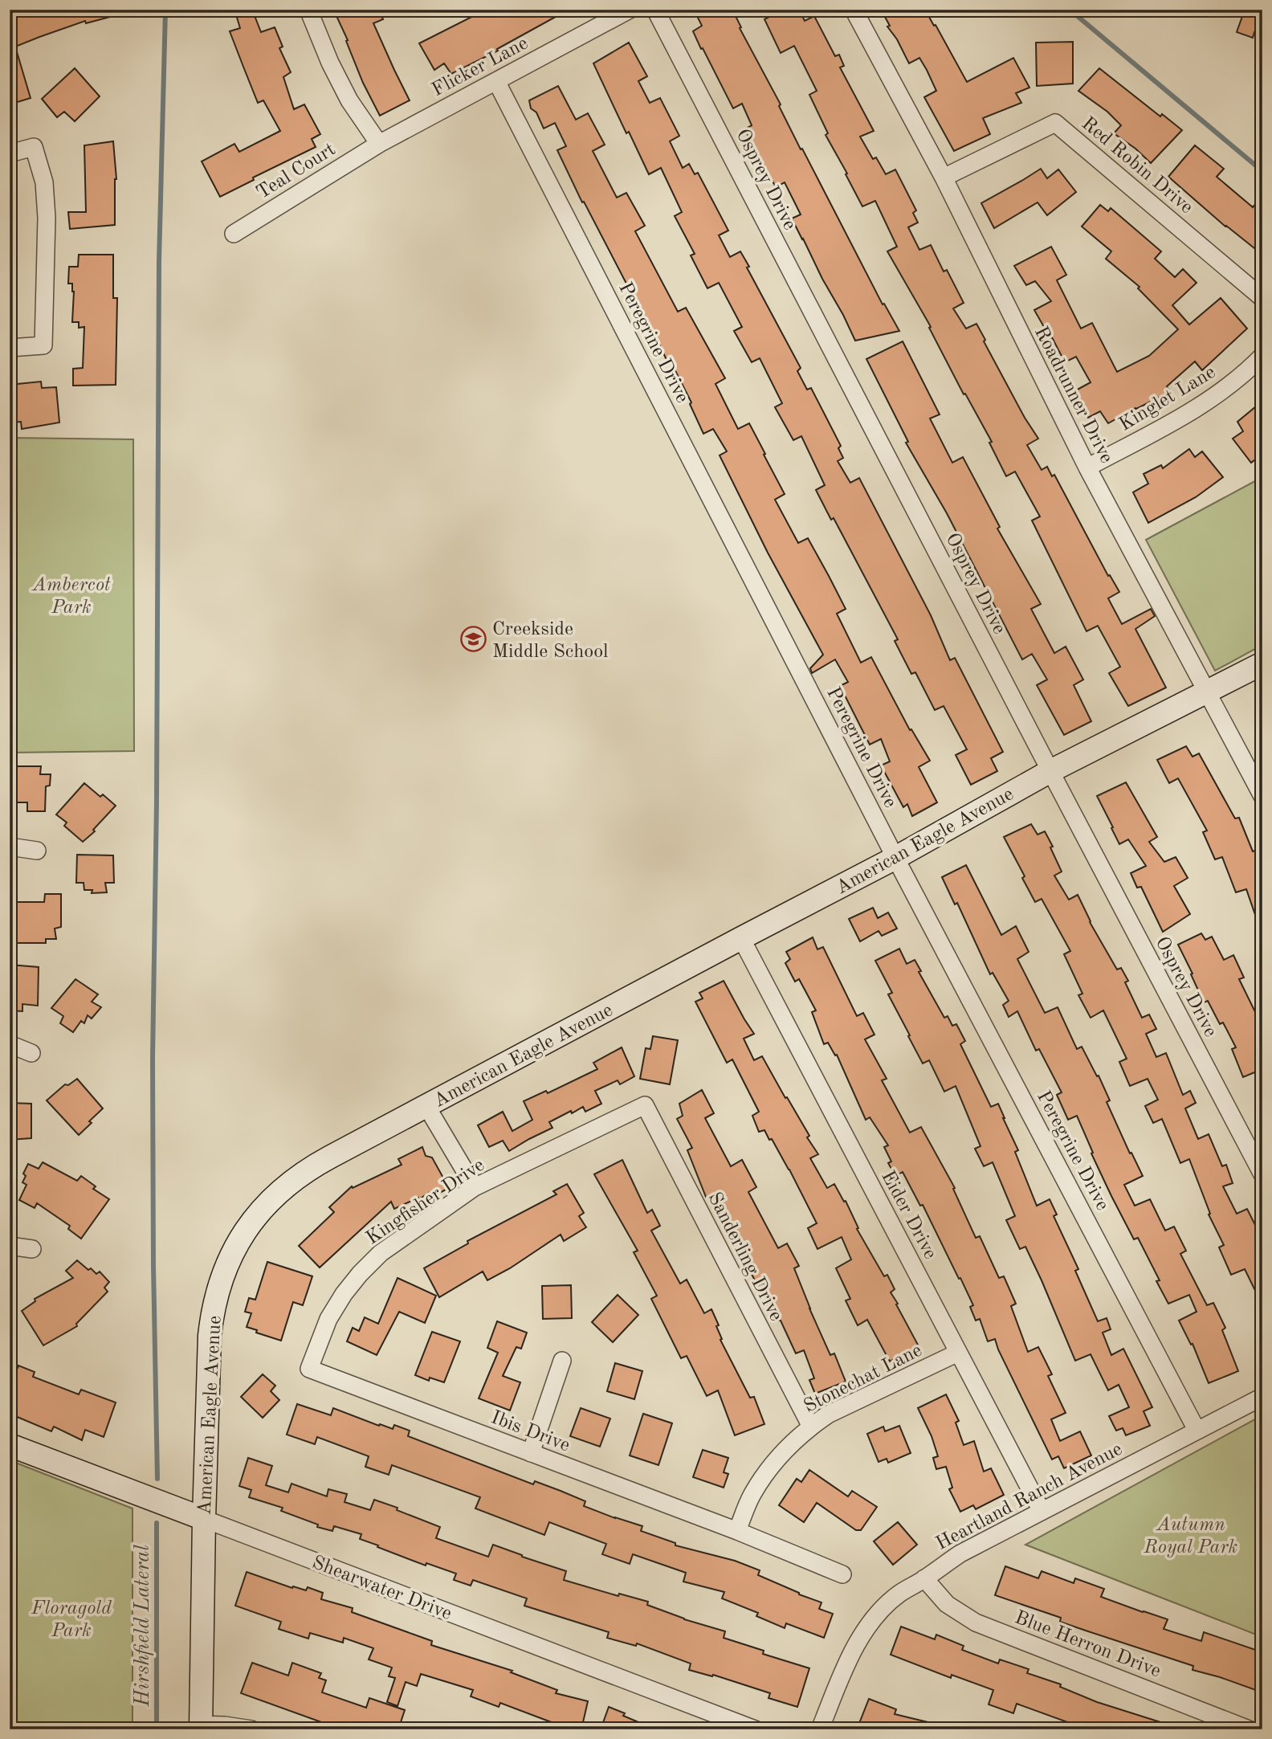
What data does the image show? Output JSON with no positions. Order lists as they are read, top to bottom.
{
  "streets": {
    "street": [
      "Flicker Lane",
      "Red Robin Drive",
      "Teal Court",
      "Osprey Drive",
      "Peregrine Drive",
      "Roadrunner Drive",
      "Kinglet Lane",
      "American Eagle Avenue",
      "Kingfisher Drive",
      "Eider Drive",
      "Sanderling Drive",
      "Stonechat Lane",
      "Ibis Drive",
      "Heartland Ranch Avenue",
      "Shearwater Drive",
      "Blue Herron Drive"
    ]
  },
  "crossings": [
    ["Flicker Lane", "Teal Court"],
    ["Flicker Lane", "Peregrine Drive"],
    ["Red Robin Drive", "Roadrunner Drive"],
    ["Osprey Drive", "American Eagle Avenue"],
    ["Peregrine Drive", "American Eagle Avenue"],
    ["Peregrine Drive", "Heartland Ranch Avenue"],
    ["Roadrunner Drive", "Kinglet Lane"],
    ["Roadrunner Drive", "American Eagle Avenue"],
    ["American Eagle Avenue", "Eider Drive"],
    ["American Eagle Avenue", "Shearwater Drive"],
    ["Kingfisher Drive", "Sanderling Drive"],
    ["Kingfisher Drive", "Ibis Drive"],
    ["Eider Drive", "Stonechat Lane"],
    ["Eider Drive", "Heartland Ranch Avenue"],
    ["Sanderling Drive", "Stonechat Lane"],
    ["Stonechat Lane", "Ibis Drive"],
    ["Heartland Ranch Avenue", "Blue Herron Drive"]
  ],
  "water": ["Hirshfield Lateral"],
  "parks": ["Ambercot Park", "Autumn Royal Park", "Floragold Park"],
  "places": {
    "school or university": ["Creekside Middle School"]
  }
}
